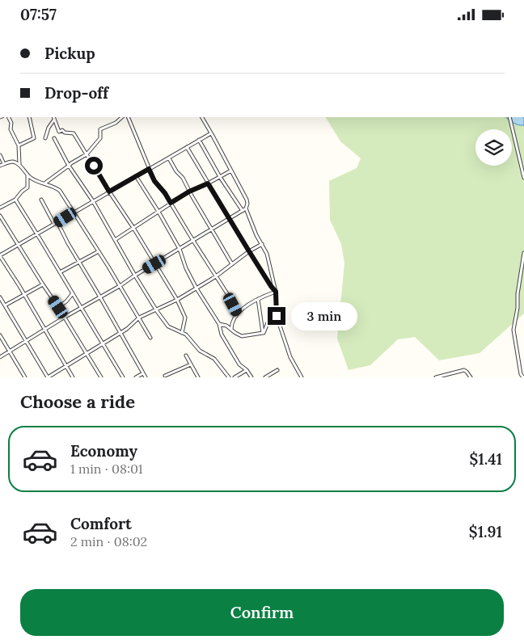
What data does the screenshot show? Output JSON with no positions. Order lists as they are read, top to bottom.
{
  "page": {
    "status": "07:57",
    "banner": ["Pickup", "Drop-off"],
    "bubble": "3 min",
    "heading": "Choose a ride",
    "list": [
      {
        "name": "Economy",
        "note": "1 min · 08:01",
        "value": "$1.41"
      },
      {
        "name": "Comfort",
        "note": "2 min · 08:02",
        "value": "$1.91"
      }
    ],
    "buttons": "Confirm"
  }
}
